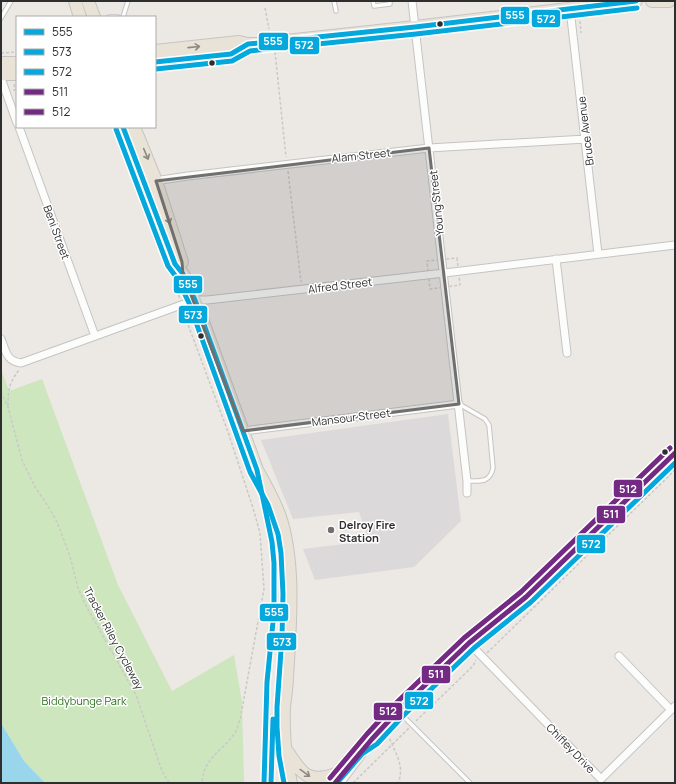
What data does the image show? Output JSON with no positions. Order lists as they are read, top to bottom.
{
  "streets": {
    "street": [
      "Bruce Avenue",
      "Alam Street",
      "Young Street",
      "Beni Street",
      "Alfred Street",
      "Mansour Street",
      "Chifley Drive"
    ],
    "path": ["Tracker Riley Cycleway"]
  },
  "crossings": [
    ["Bruce Avenue", "Alam Street"],
    ["Bruce Avenue", "Alfred Street"],
    ["Alam Street", "Young Street"],
    ["Young Street", "Alfred Street"],
    ["Young Street", "Mansour Street"],
    ["Beni Street", "Alfred Street"]
  ],
  "parks": ["Biddybunge Park"],
  "places": ["Delroy Fire Station"],
  "lines": [
    "transit line 555",
    "transit line 572",
    "transit line 573",
    "transit line 512",
    "transit line 511"
  ],
  "legend": [
    "555",
    "573",
    "572",
    "511",
    "512"
  ]
}
